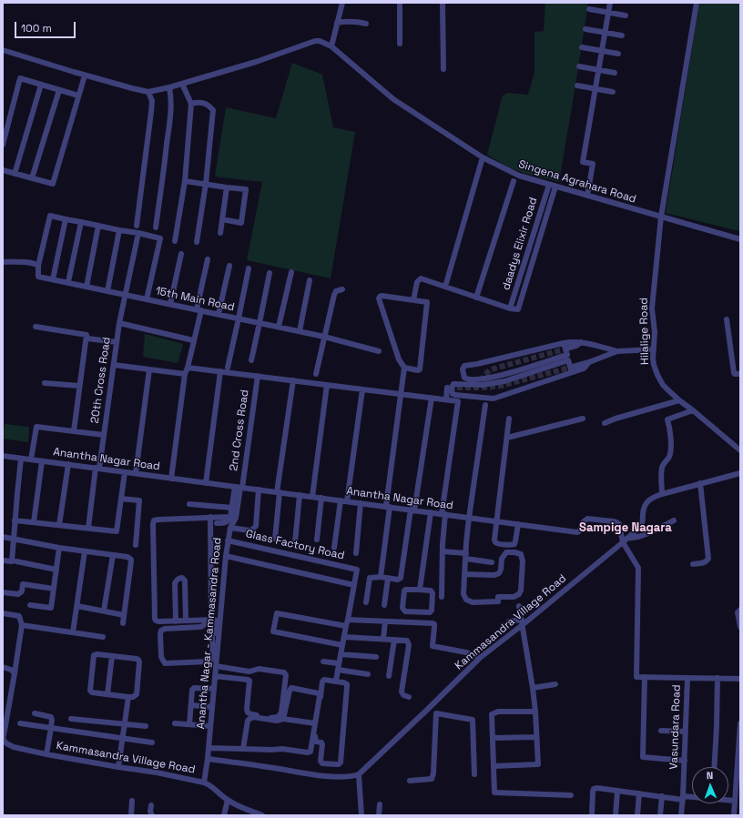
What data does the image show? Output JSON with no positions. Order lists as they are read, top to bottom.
{
  "streets": {
    "street": [
      "Singena Agrahara Road",
      "daadys Elixir Road",
      "15th Main Road",
      "Hilalige Road",
      "20th Cross Road",
      "2nd Cross Road",
      "Anantha Nagar Road",
      "Glass Factory Road",
      "Kammasandra Village Road",
      "Anantha Nagar - Kammasandra Road",
      "Vasundara Road"
    ]
  },
  "crossings": [
    ["Singena Agrahara Road", "daadys Elixir Road"],
    ["Singena Agrahara Road", "Hilalige Road"],
    ["15th Main Road", "20th Cross Road"],
    ["20th Cross Road", "Anantha Nagar Road"],
    ["2nd Cross Road", "Anantha Nagar Road"],
    ["2nd Cross Road", "Anantha Nagar - Kammasandra Road"],
    ["Anantha Nagar Road", "Kammasandra Village Road"],
    ["Anantha Nagar Road", "Anantha Nagar - Kammasandra Road"],
    ["Glass Factory Road", "Anantha Nagar - Kammasandra Road"],
    ["Kammasandra Village Road", "Anantha Nagar - Kammasandra Road"]
  ],
  "districts": ["Sampige Nagara"],
  "scale_bar": "100 m",
  "north": "top"
}
